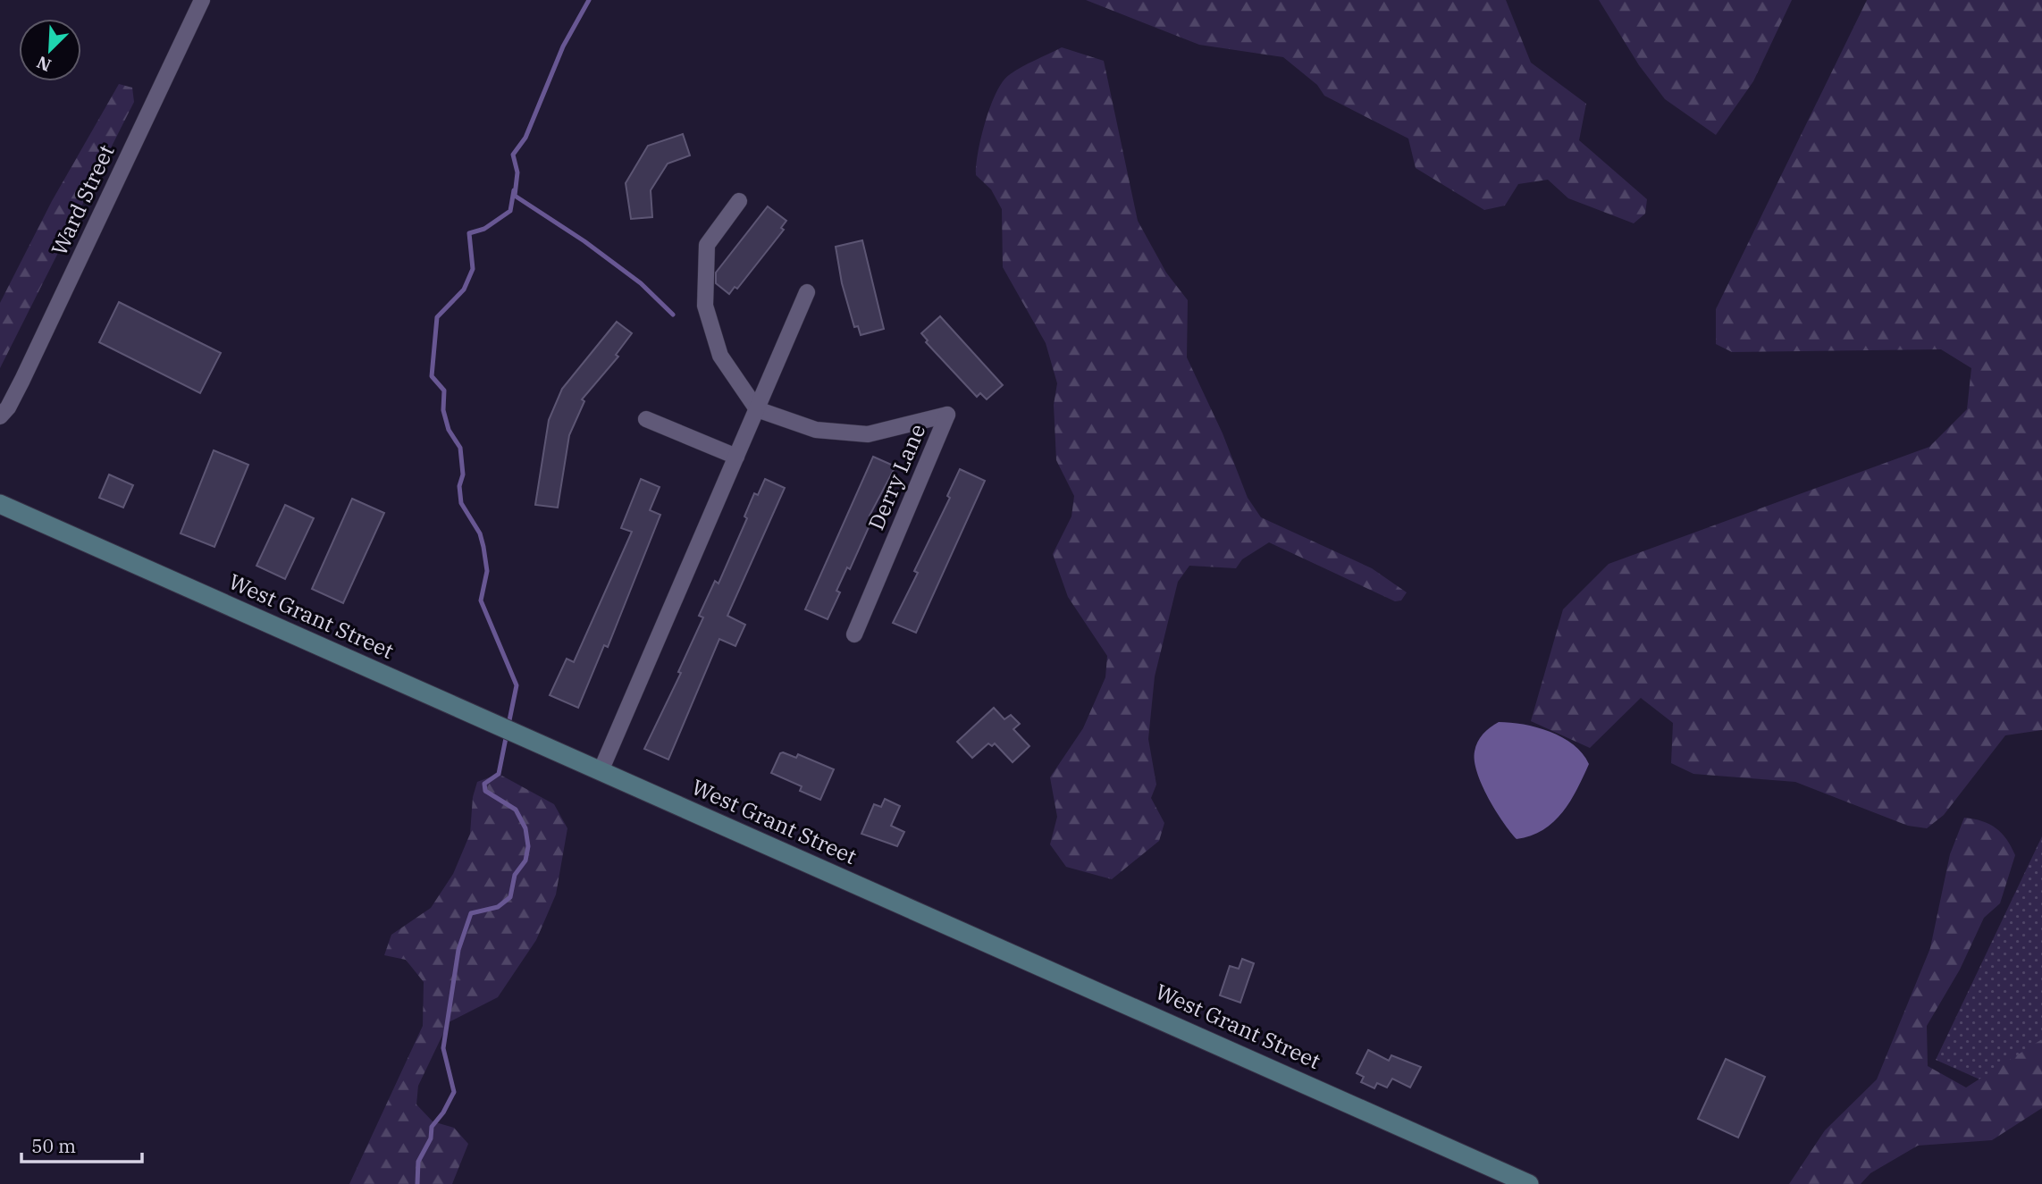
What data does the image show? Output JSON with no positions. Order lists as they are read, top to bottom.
{
  "streets": {
    "main road": ["West Grant Street"],
    "street": ["Ward Street", "Derry Lane"]
  },
  "scale_bar": "50 m",
  "north": "bottom left"
}
